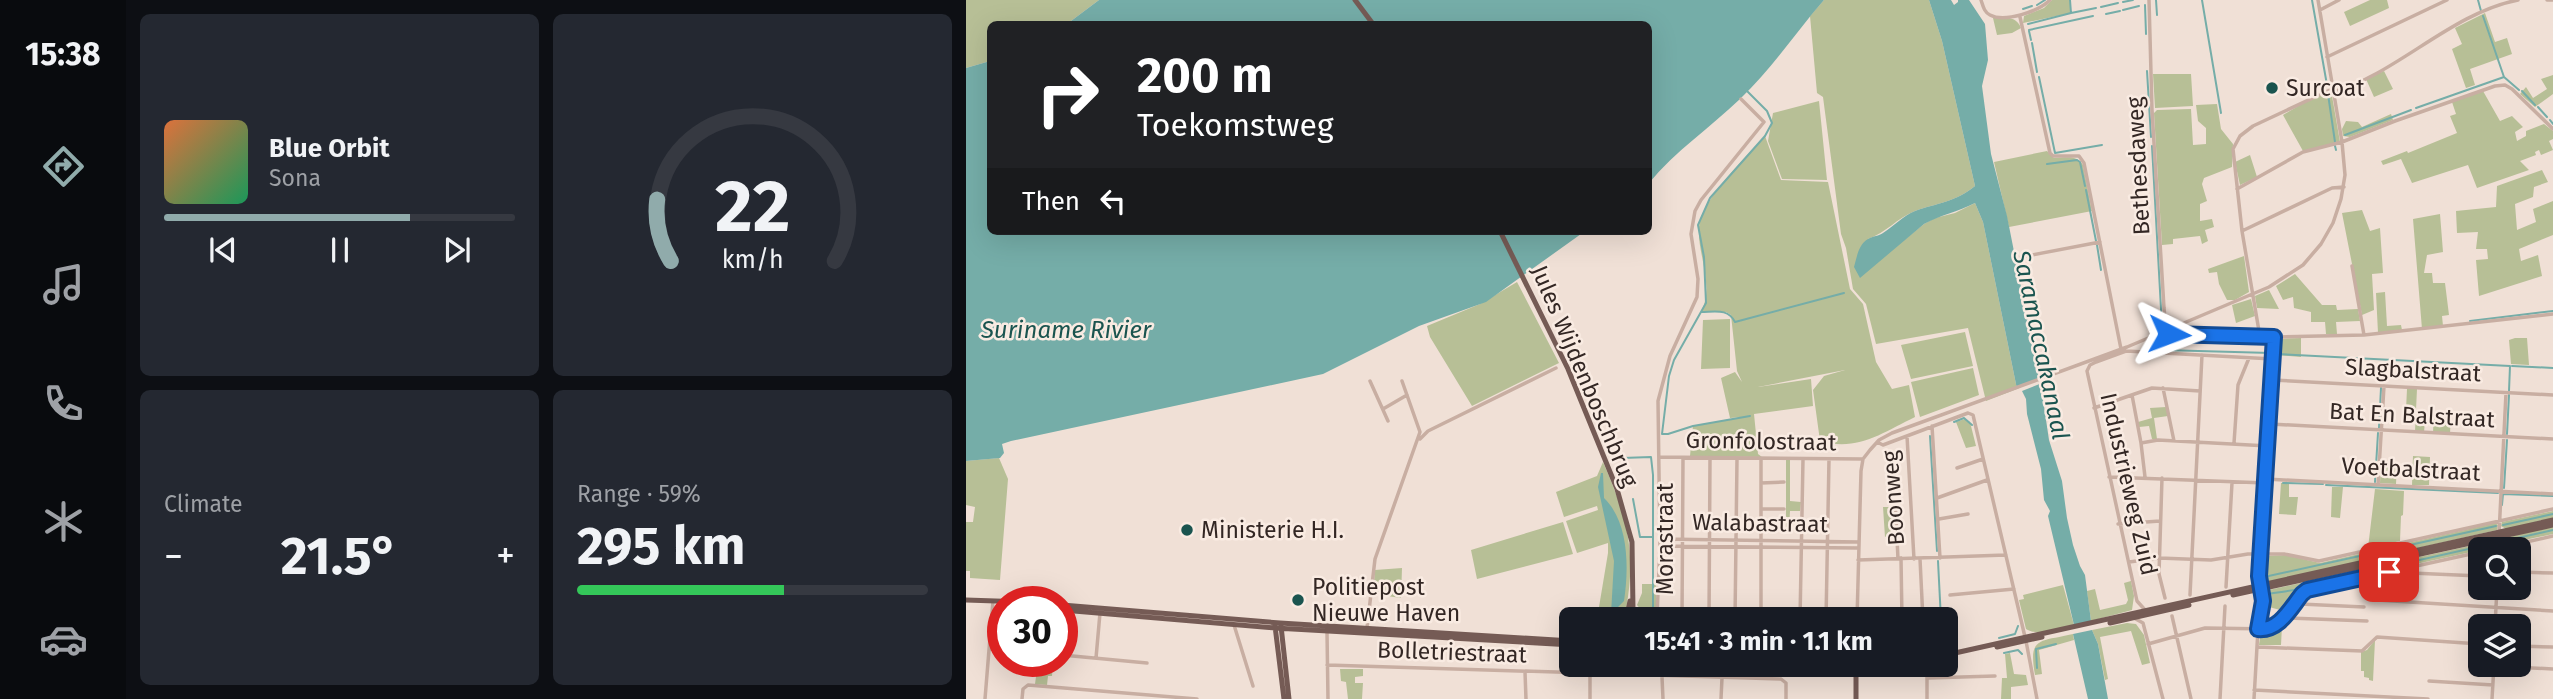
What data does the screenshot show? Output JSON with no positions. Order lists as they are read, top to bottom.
{
  "streets": {
    "main road": ["Jules Wijdenboschbrug"],
    "street": [
      "Bethesdaweg",
      "Slagbalstraat",
      "Bat En Balstraat",
      "Gronfolostraat",
      "Voetbalstraat",
      "Industrieweg Zuid",
      "Boonweg",
      "Walabastraat",
      "Morastraat",
      "Bolletriestraat"
    ]
  },
  "crossings": [
    ["Gronfolostraat", "Morastraat"],
    ["Voetbalstraat", "Industrieweg Zuid"],
    ["Walabastraat", "Morastraat"]
  ],
  "water": ["Suriname Rivier", "Saramaccakanaal"],
  "places": ["Surcoat", "Ministerie H.I.", "Politiepost Nieuwe Haven"],
  "page": {
    "tabs": "15:38",
    "turn": ["200 m", "Toekomstweg"],
    "song": ["Blue Orbit", "Sona"],
    "then": "Then",
    "tile": [
      "Climate",
      ["Range · 59%", "295 km"]
    ],
    "heat": ["−", "21.5°", "+"],
    "limit": "30",
    "trip": "15:41 · 3 min · 1.1 km",
    "gauge": ["22", "km/h"]
  }
}
